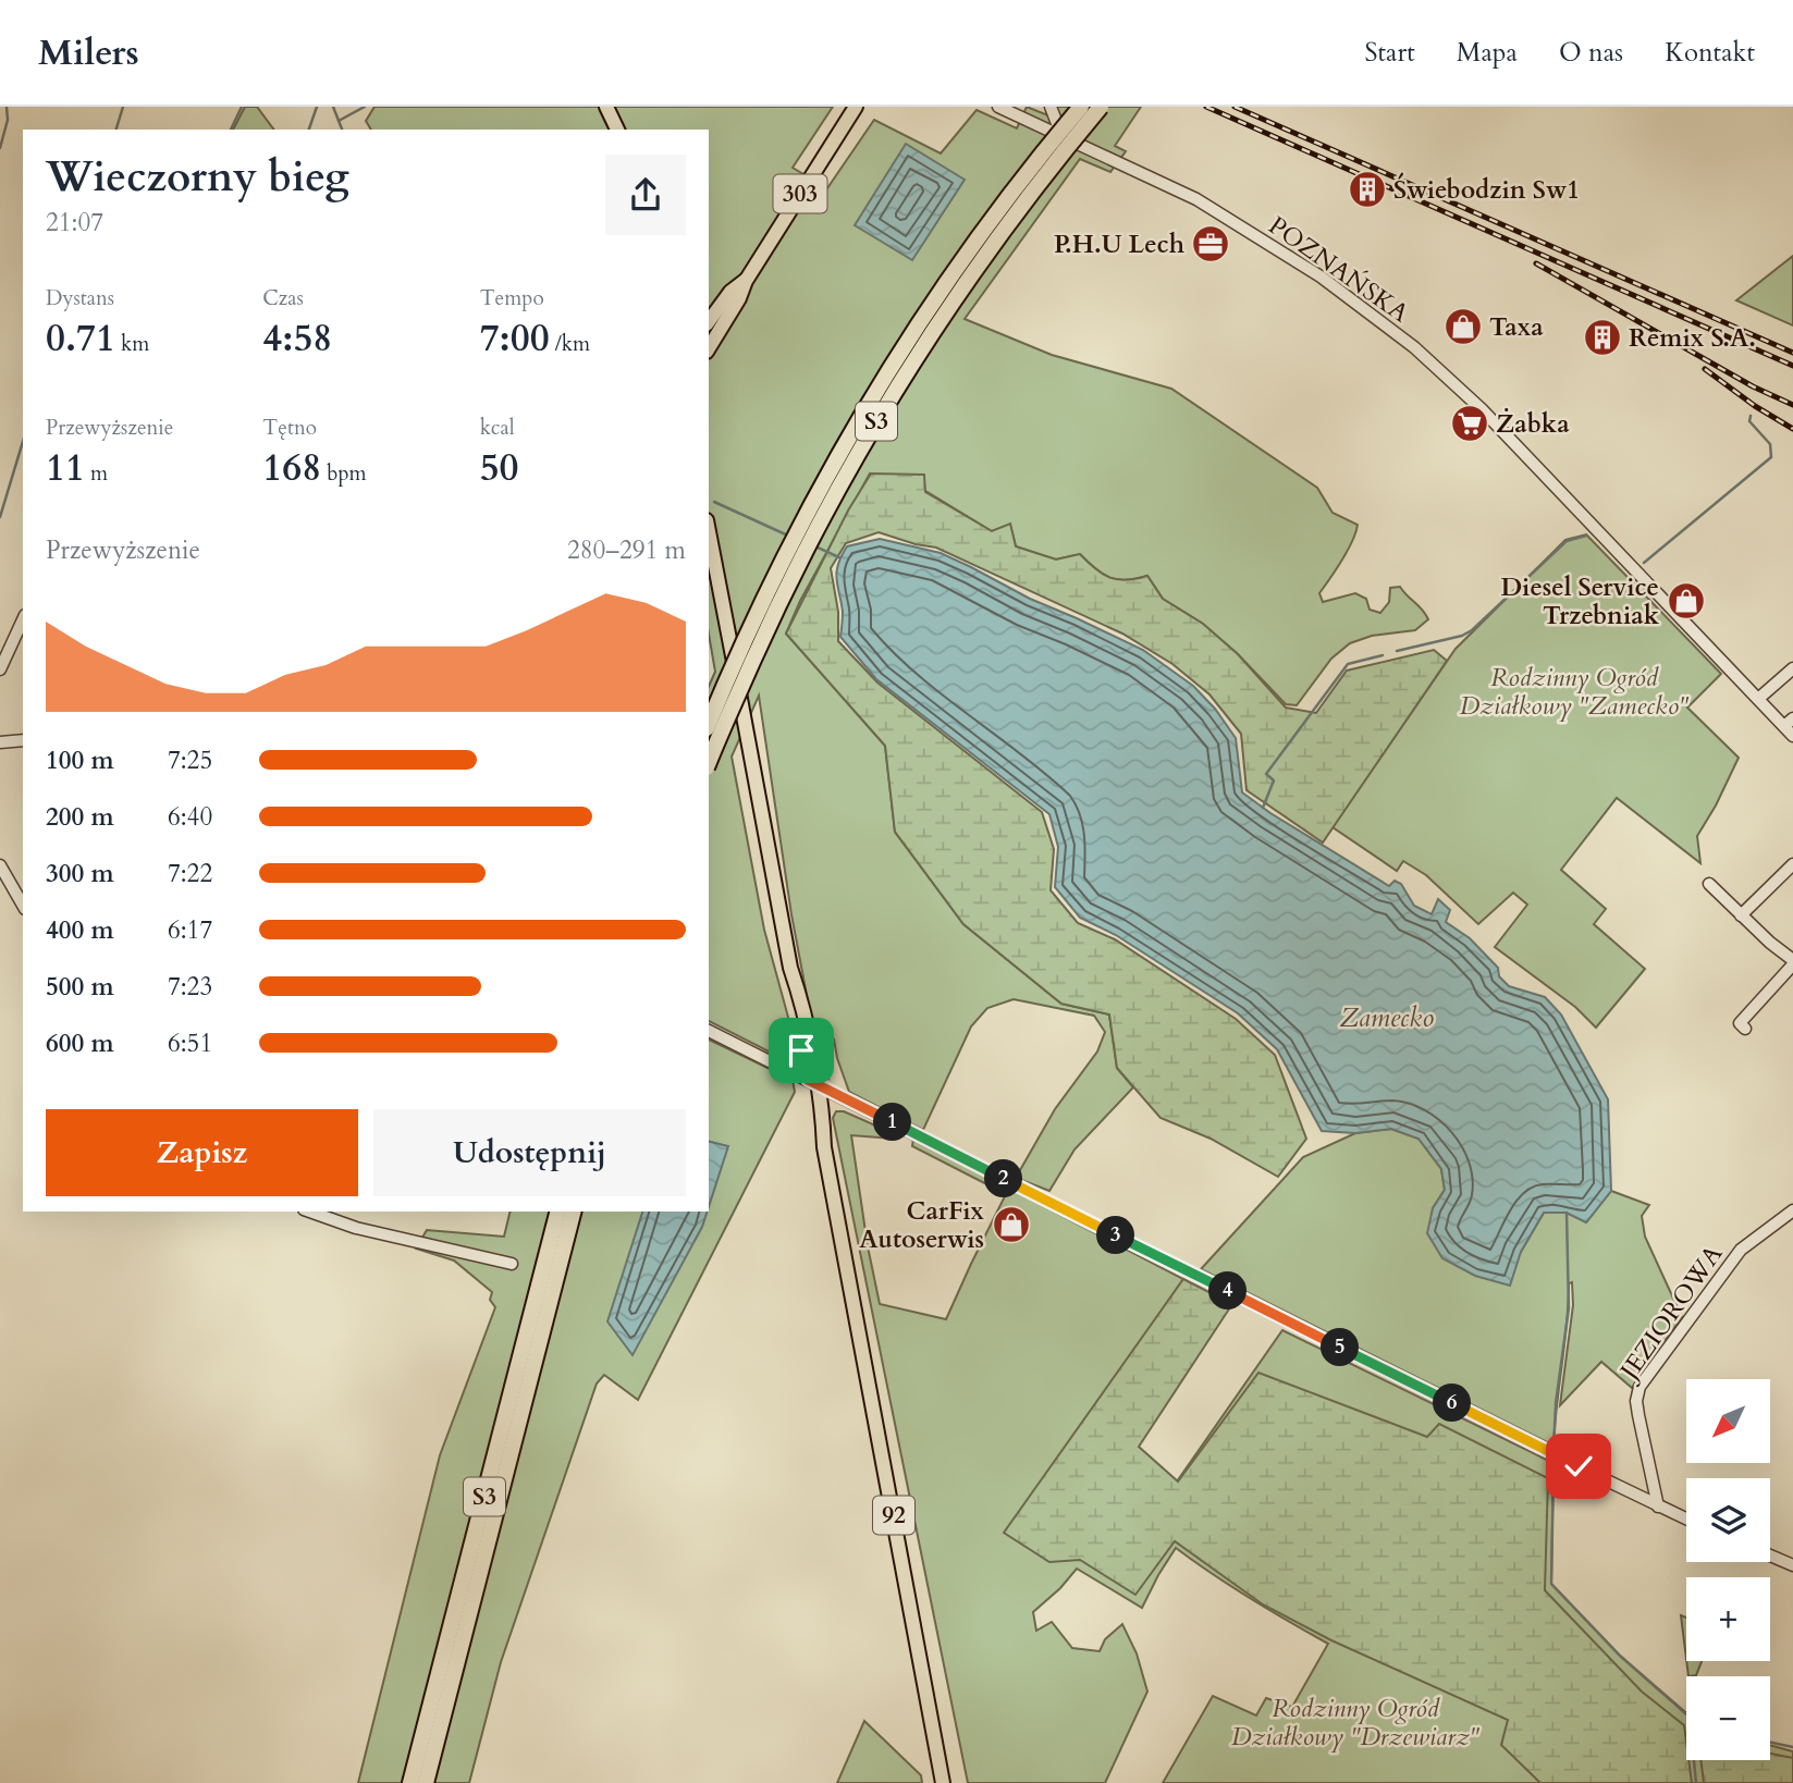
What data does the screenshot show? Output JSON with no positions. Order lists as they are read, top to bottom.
{
  "streets": {
    "highway": ["S3"],
    "main road": ["303", "92"],
    "street": ["POZNAŃSKA", "JEZIOROWA"]
  },
  "water": ["Zamecko"],
  "parks": ["Rodzinny Ogród Działkowy \"Zamecko\"", "Rodzinny Ogród Działkowy \"Drzewiarz\""],
  "places": {
    "building": ["Świebodzin Sw1", "Remix S.A."],
    "office": ["P.H.U Lech"],
    "shop": ["Taxa", "Diesel Service Trzebniak", "CarFix Autoserwis"],
    "supermarket": ["Żabka"]
  },
  "north": "bottom left",
  "page": {
    "header": "Milers",
    "nav": [
      "Start",
      "Mapa",
      "O nas",
      "Kontakt"
    ],
    "heading": ["Wieczorny bieg", "21:07"],
    "stats": [
      ["Dystans", "0.71 km"],
      ["Czas", "4:58"],
      ["Tempo", "7:00 /km"],
      ["Przewyższenie", "11 m"],
      ["Tętno", "168 bpm"],
      ["kcal", "50"]
    ],
    "chart": ["Przewyższenie", "280–291 m"],
    "list": [
      {
        "name": "100 m",
        "note": "7:25"
      },
      {
        "name": "200 m",
        "note": "6:40"
      },
      {
        "name": "300 m",
        "note": "7:22"
      },
      {
        "name": "400 m",
        "note": "6:17"
      },
      {
        "name": "500 m",
        "note": "7:23"
      },
      {
        "name": "600 m",
        "note": "6:51"
      }
    ],
    "buttons": ["Zapisz", "Udostępnij"],
    "pins": [
      "1",
      "2",
      "3",
      "4",
      "5",
      "6"
    ],
    "map_buttons": ["+", "−"]
  }
}
